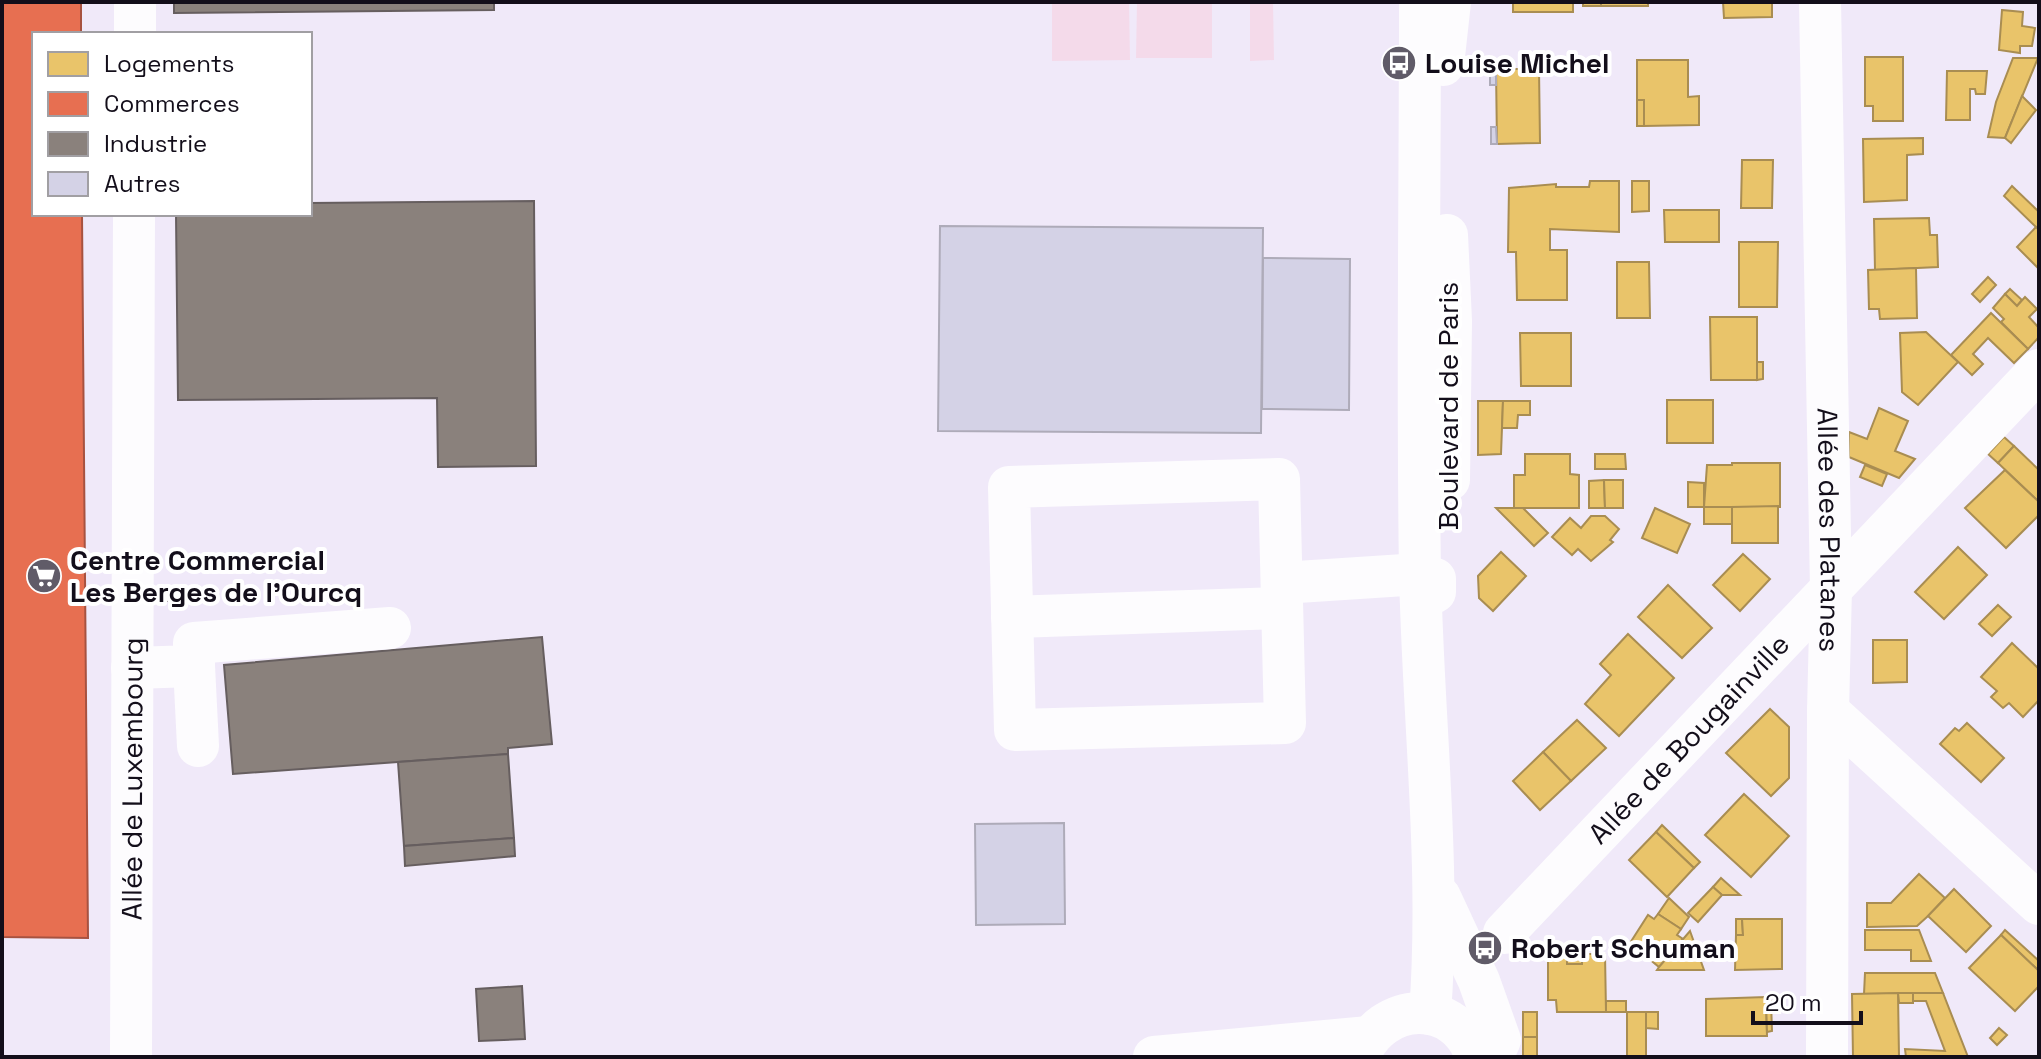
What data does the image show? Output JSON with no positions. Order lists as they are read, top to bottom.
{
  "streets": {
    "street": [
      "Boulevard de Paris",
      "Allée des Platanes",
      "Allée de Bougainville",
      "Allée de Luxembourg"
    ]
  },
  "crossings": [
    ["Allée des Platanes", "Allée de Bougainville"]
  ],
  "places": {
    "bus stop": ["Louise Michel", "Robert Schuman"],
    "supermarket": ["Centre Commercial Les Berges de l'Ourcq"]
  },
  "legend": [
    "Logements",
    "Commerces",
    "Industrie",
    "Autres"
  ],
  "scale_bar": "20 m"
}
